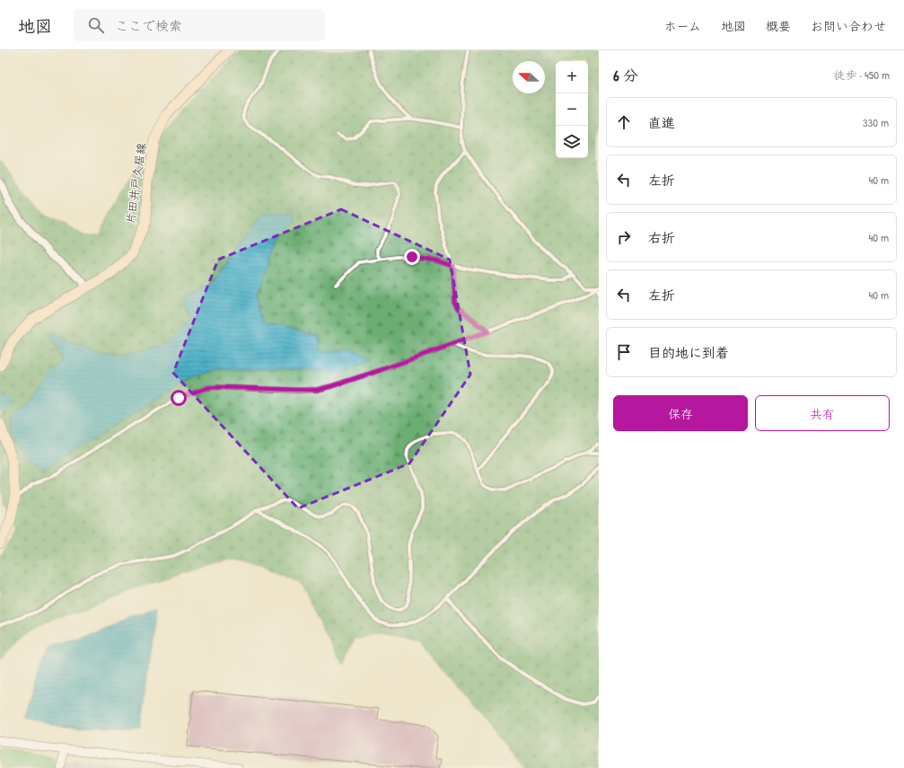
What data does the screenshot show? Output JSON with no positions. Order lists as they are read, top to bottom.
{
  "streets": {
    "main road": ["片田井戸久居線"]
  },
  "north": "left",
  "page": {
    "header": "地図",
    "search": "ここで検索",
    "nav": [
      "ホーム",
      "地図",
      "概要",
      "お問い合わせ"
    ],
    "heading": ["6 分", "徒歩 · 450 m"],
    "map_buttons": ["+", "−"],
    "list": [
      ["直進", "330 m"],
      ["左折", "40 m"],
      ["右折", "40 m"],
      ["左折", "40 m"],
      "目的地に到着"
    ],
    "buttons": ["保存", "共有"]
  }
}
